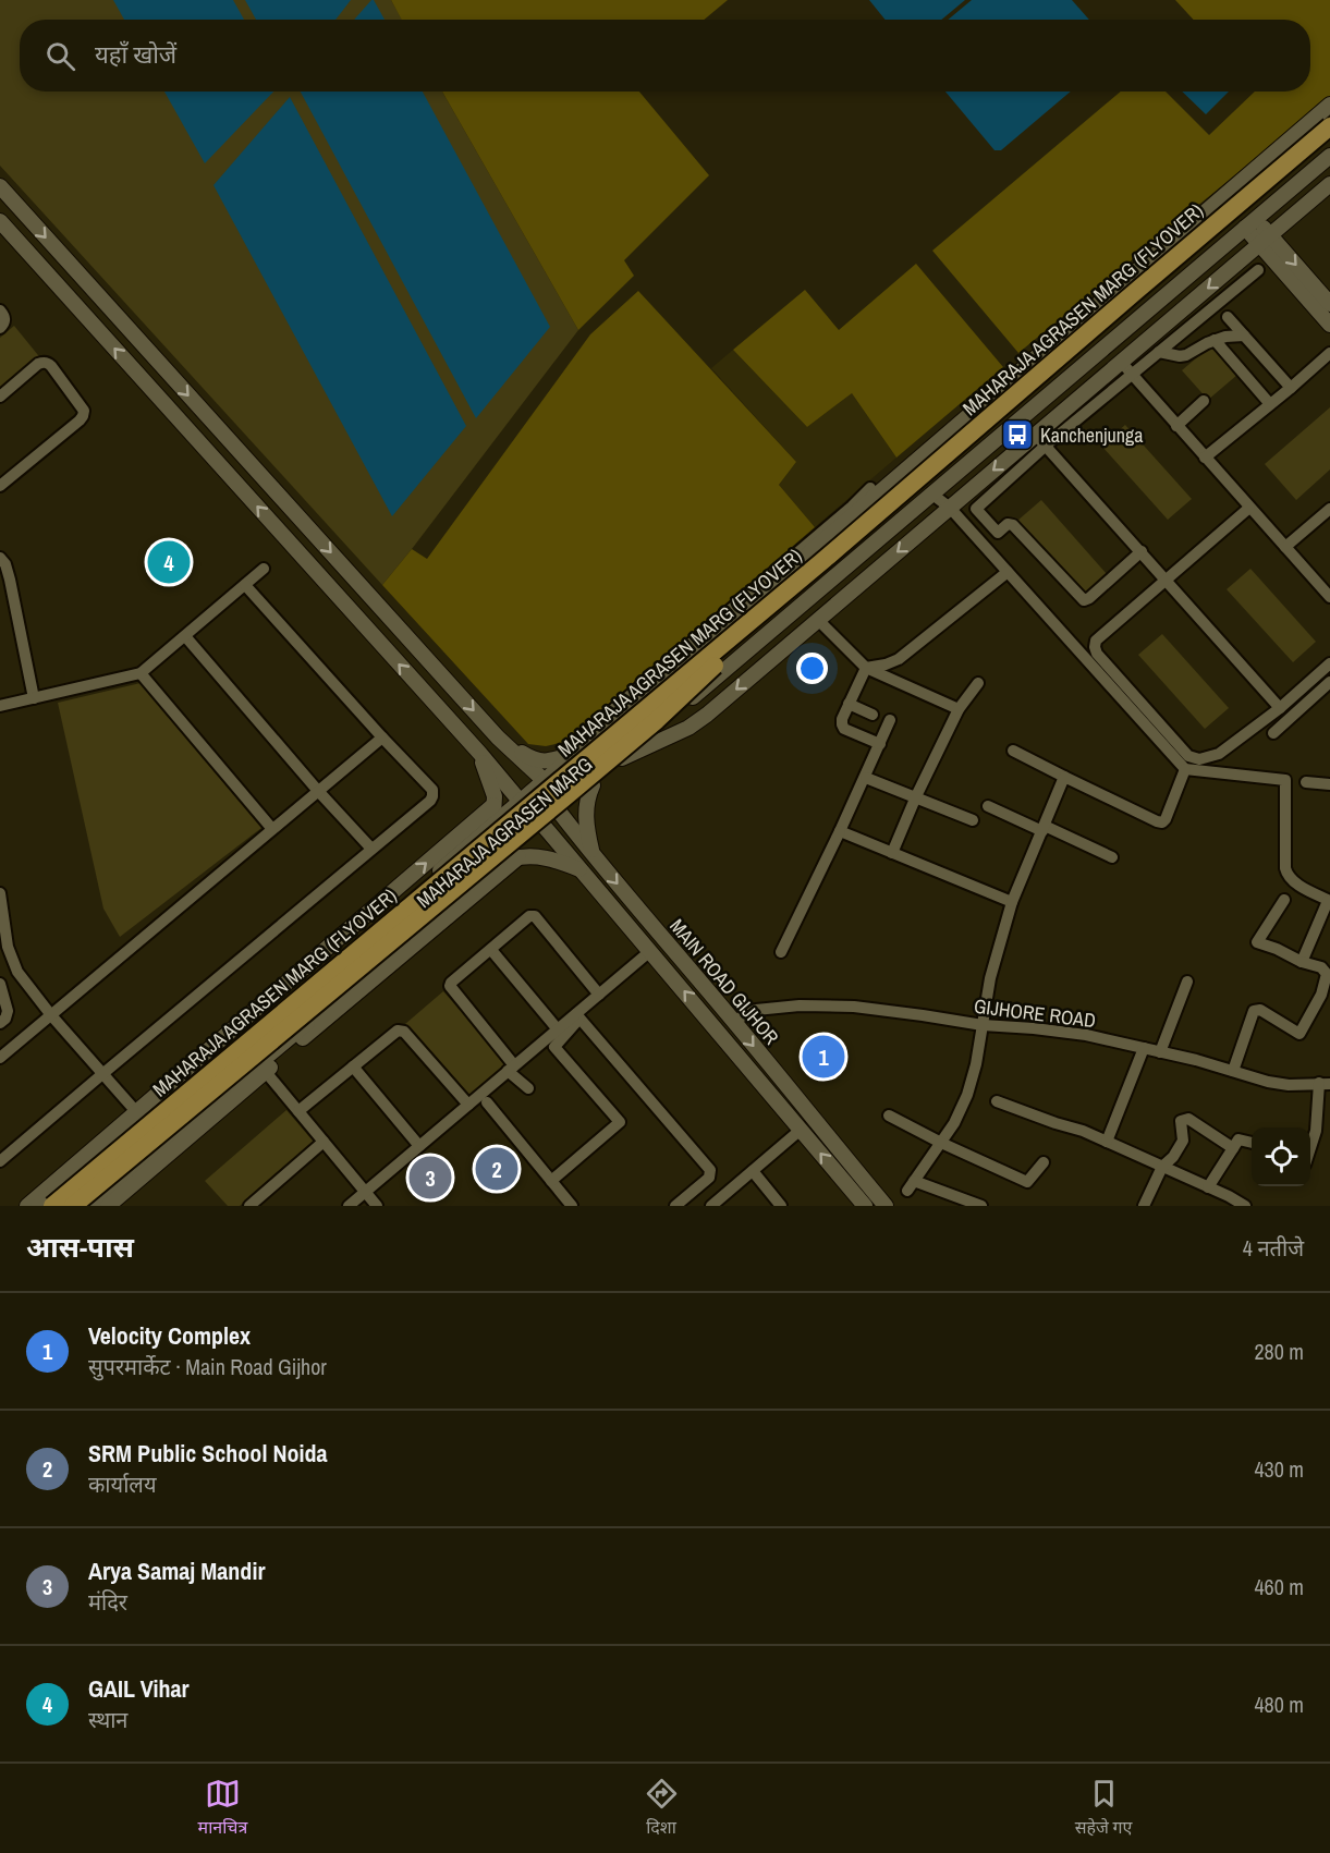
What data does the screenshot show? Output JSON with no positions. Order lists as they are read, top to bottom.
{
  "streets": {
    "main road": ["MAHARAJA AGRASEN MARG (FLYOVER)"],
    "street": ["MAHARAJA AGRASEN MARG", "MAIN ROAD GIJHOR", "GIJHORE ROAD"]
  },
  "crossings": [
    ["MAHARAJA AGRASEN MARG", "MAIN ROAD GIJHOR"],
    ["MAIN ROAD GIJHOR", "GIJHORE ROAD"]
  ],
  "places": {
    "bus stop": ["Kanchenjunga"]
  },
  "page": {
    "search": "यहाँ खोजें",
    "pins": [
      "4",
      "1",
      "2",
      "3"
    ],
    "heading": ["आस-पास", "4 नतीजे"],
    "list": [
      {
        "mark": "1",
        "name": "Velocity Complex",
        "note": "सुपरमार्केट · Main Road Gijhor",
        "value": "280 m"
      },
      {
        "mark": "2",
        "name": "SRM Public School Noida",
        "note": "कार्यालय",
        "value": "430 m"
      },
      {
        "mark": "3",
        "name": "Arya Samaj Mandir",
        "note": "मंदिर",
        "value": "460 m"
      },
      {
        "mark": "4",
        "name": "GAIL Vihar",
        "note": "स्थान",
        "value": "480 m"
      }
    ],
    "nav": ["मानचित्र", "दिशा", "सहेजे गए"]
  }
}
